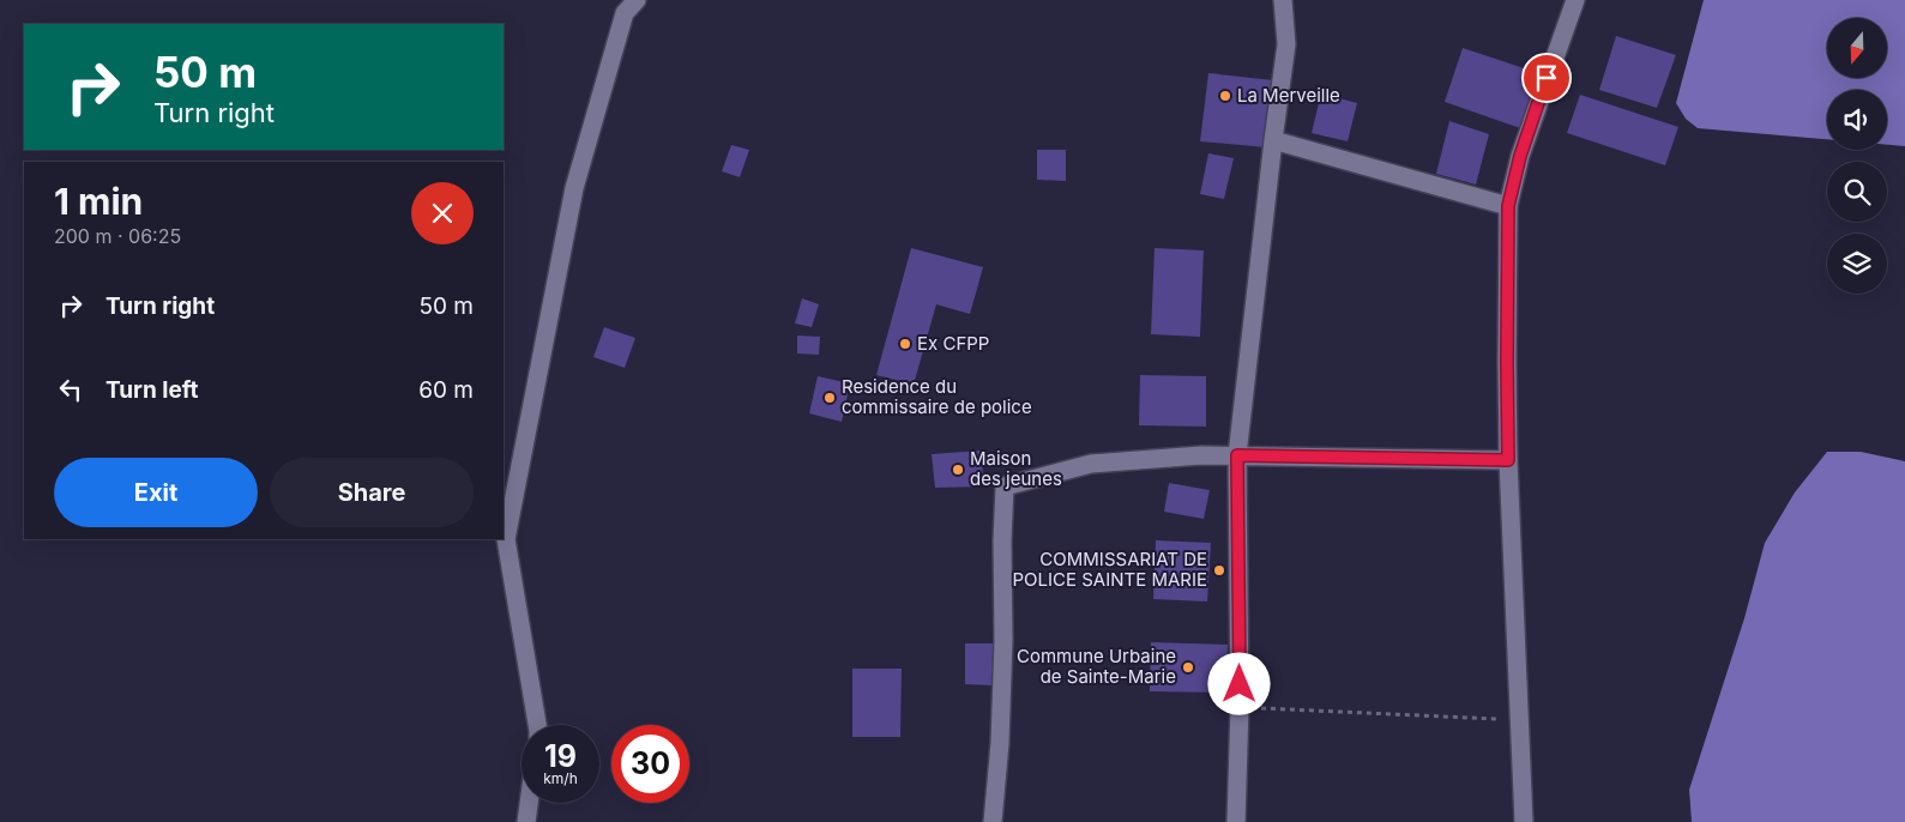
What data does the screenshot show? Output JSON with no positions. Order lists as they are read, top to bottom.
{
  "places": [
    "La Merveille",
    "Ex CFPP",
    "Residence du commissaire de police",
    "Maison des jeunes",
    "COMMISSARIAT DE POLICE SAINTE MARIE",
    "Commune Urbaine de Sainte-Marie"
  ],
  "north": "bottom",
  "page": {
    "turn": ["50 m", "Turn right"],
    "heading": ["1 min", "200 m · 06:25"],
    "list": [
      {
        "name": "Turn right",
        "value": "50 m"
      },
      {
        "name": "Turn left",
        "value": "60 m"
      }
    ],
    "buttons": ["Exit", "Share"],
    "speed": "19 km/h",
    "limit": "30"
  }
}
